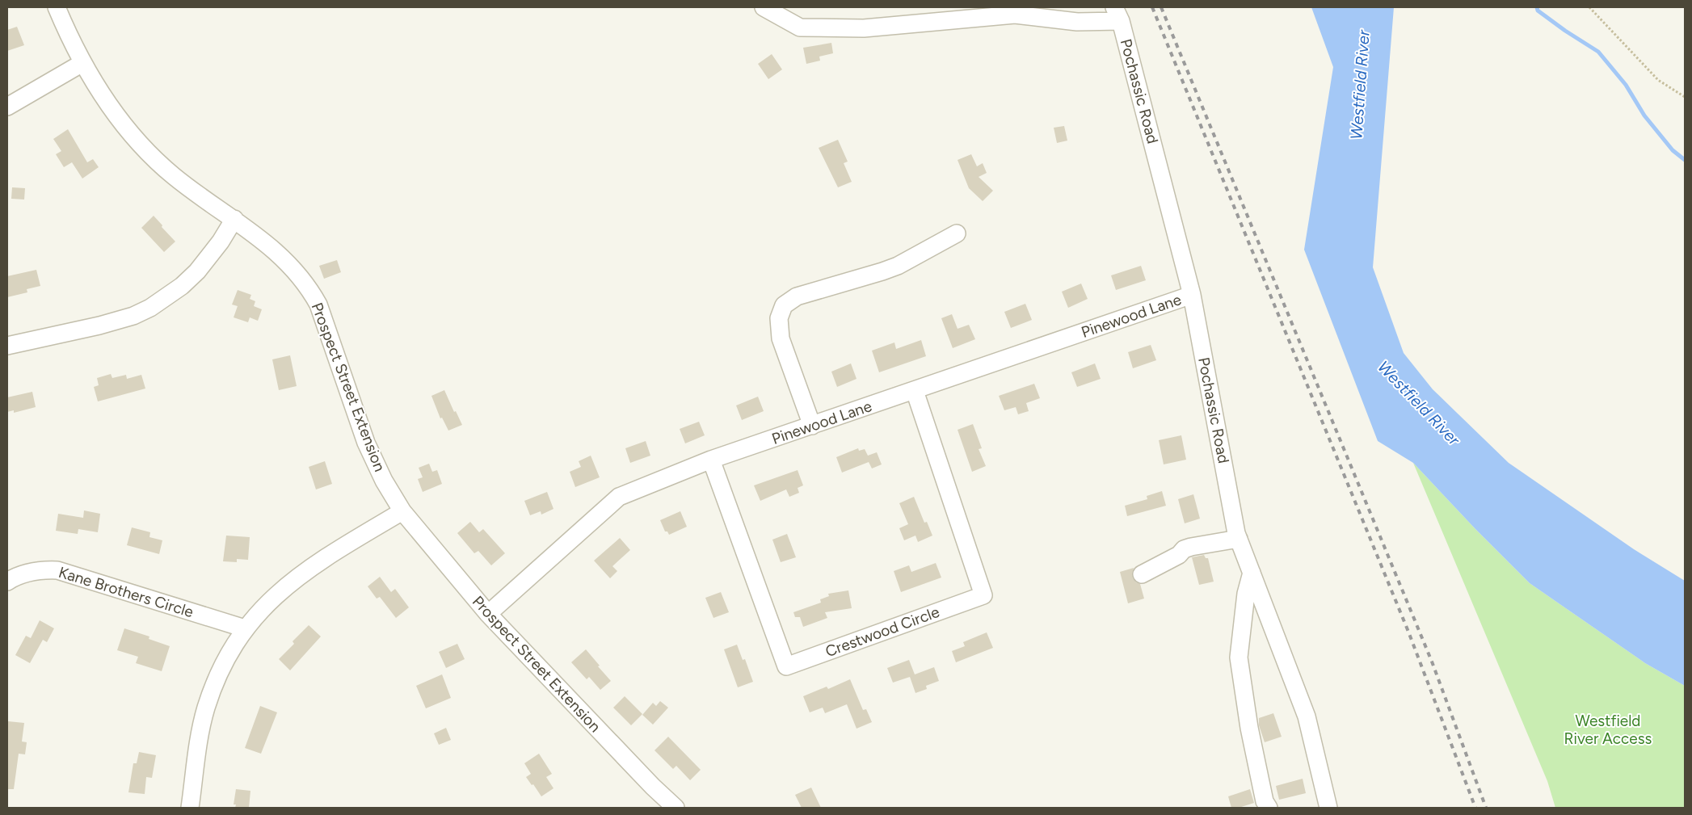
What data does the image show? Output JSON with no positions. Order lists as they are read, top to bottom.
{
  "streets": {
    "street": [
      "Pochassic Road",
      "Pinewood Lane",
      "Prospect Street Extension",
      "Kane Brothers Circle",
      "Crestwood Circle"
    ]
  },
  "crossings": [
    ["Pochassic Road", "Pinewood Lane"],
    ["Pinewood Lane", "Prospect Street Extension"],
    ["Pinewood Lane", "Crestwood Circle"]
  ],
  "water": ["Westfield River"],
  "parks": ["Westfield River Access"]
}
